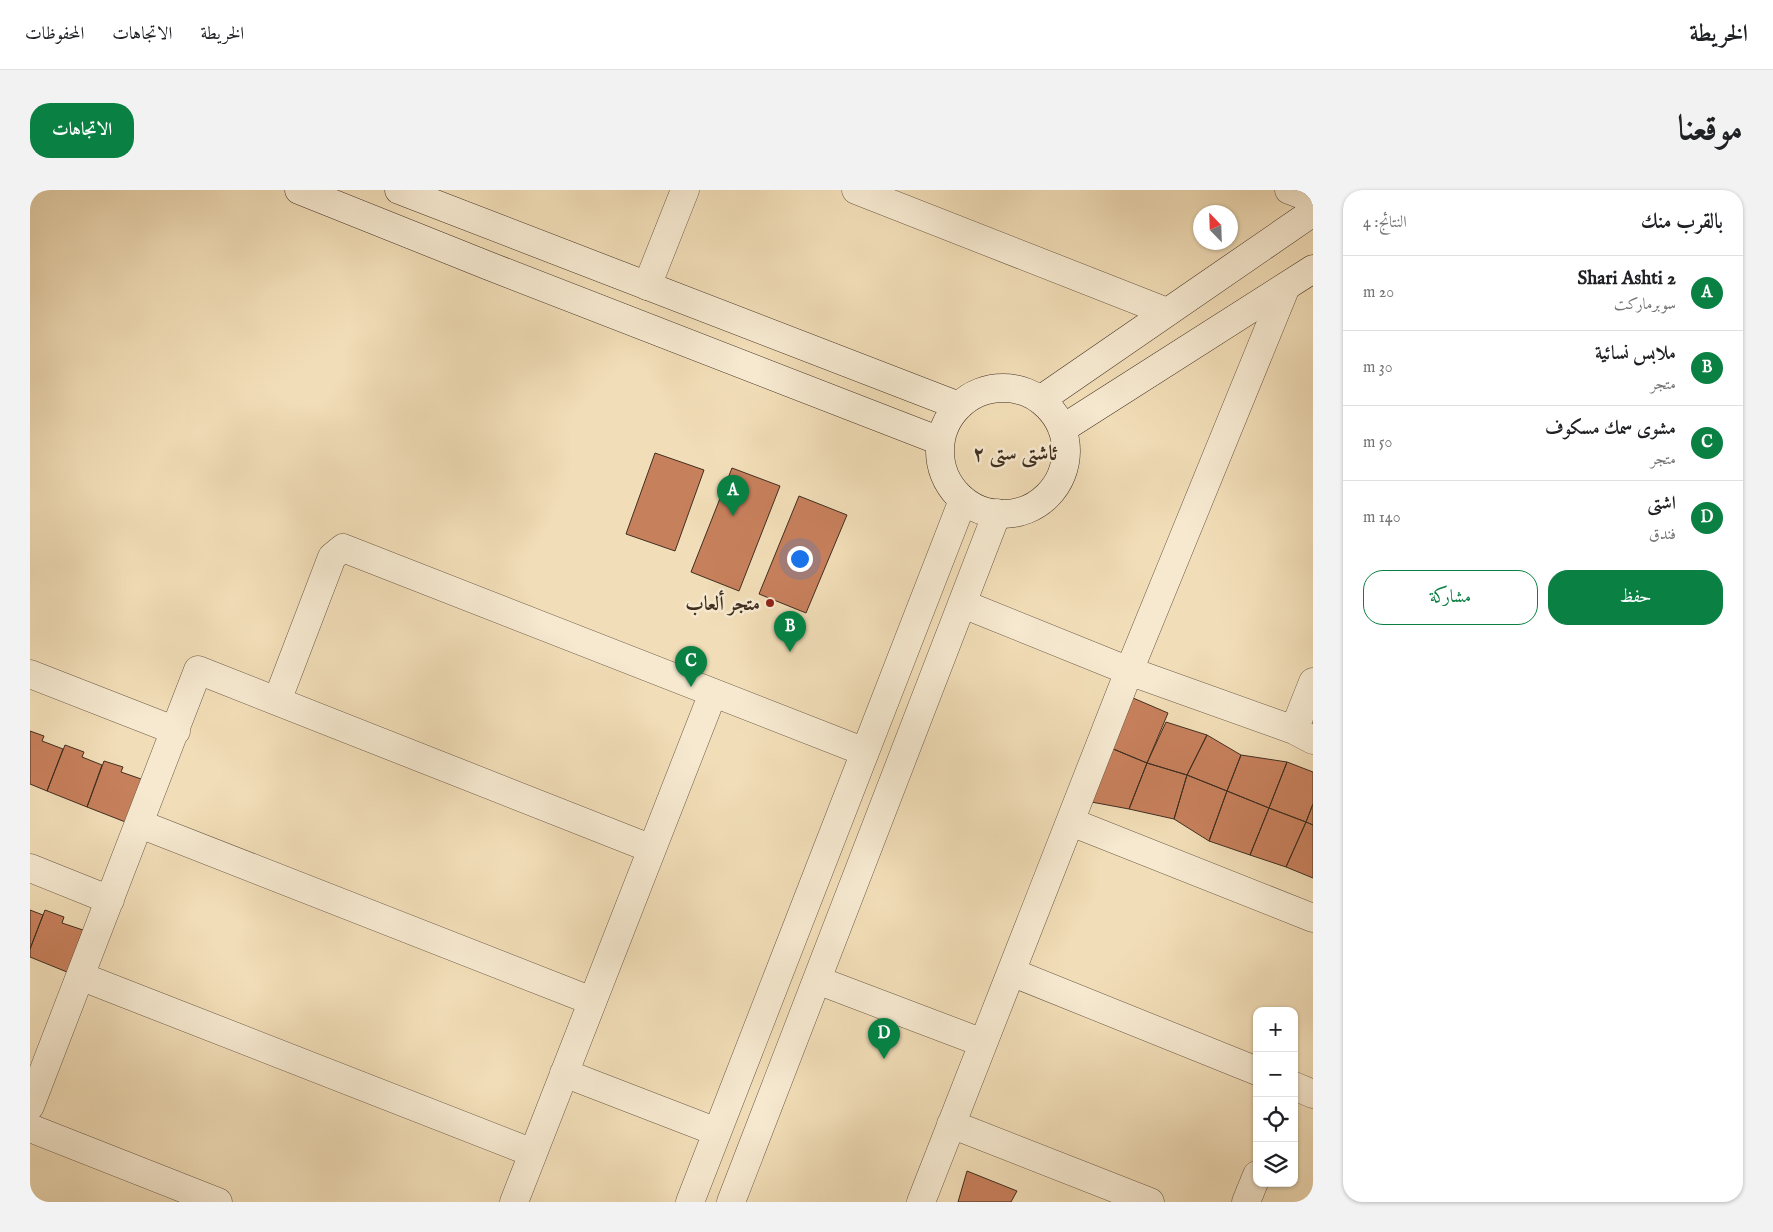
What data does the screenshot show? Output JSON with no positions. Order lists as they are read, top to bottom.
{
  "districts": ["ئاشتی ستی ٢"],
  "places": ["متجر ألعاب"],
  "north": "top left",
  "page": {
    "header": "الخريطة",
    "nav": ["الخريطة", "الاتجاهات", "المحفوظات"],
    "title": "موقعنا",
    "buttons": [
      "الاتجاهات",
      ["حفظ", "مشاركة"]
    ],
    "heading": ["بالقرب منك", "النتائج: 4"],
    "list": [
      {
        "mark": "A",
        "name": "Shari Ashti 2",
        "note": "سوبرماركت",
        "value": "20 m"
      },
      {
        "mark": "B",
        "name": "ملابس نسائية",
        "note": "متجر",
        "value": "30 m"
      },
      {
        "mark": "C",
        "name": "مشوى سمك مسكوف",
        "note": "متجر",
        "value": "50 m"
      },
      {
        "mark": "D",
        "name": "اشتی",
        "note": "فندق",
        "value": "140 m"
      }
    ],
    "pins": [
      "A",
      "B",
      "C",
      "D"
    ],
    "map_buttons": ["+", "−"]
  }
}
